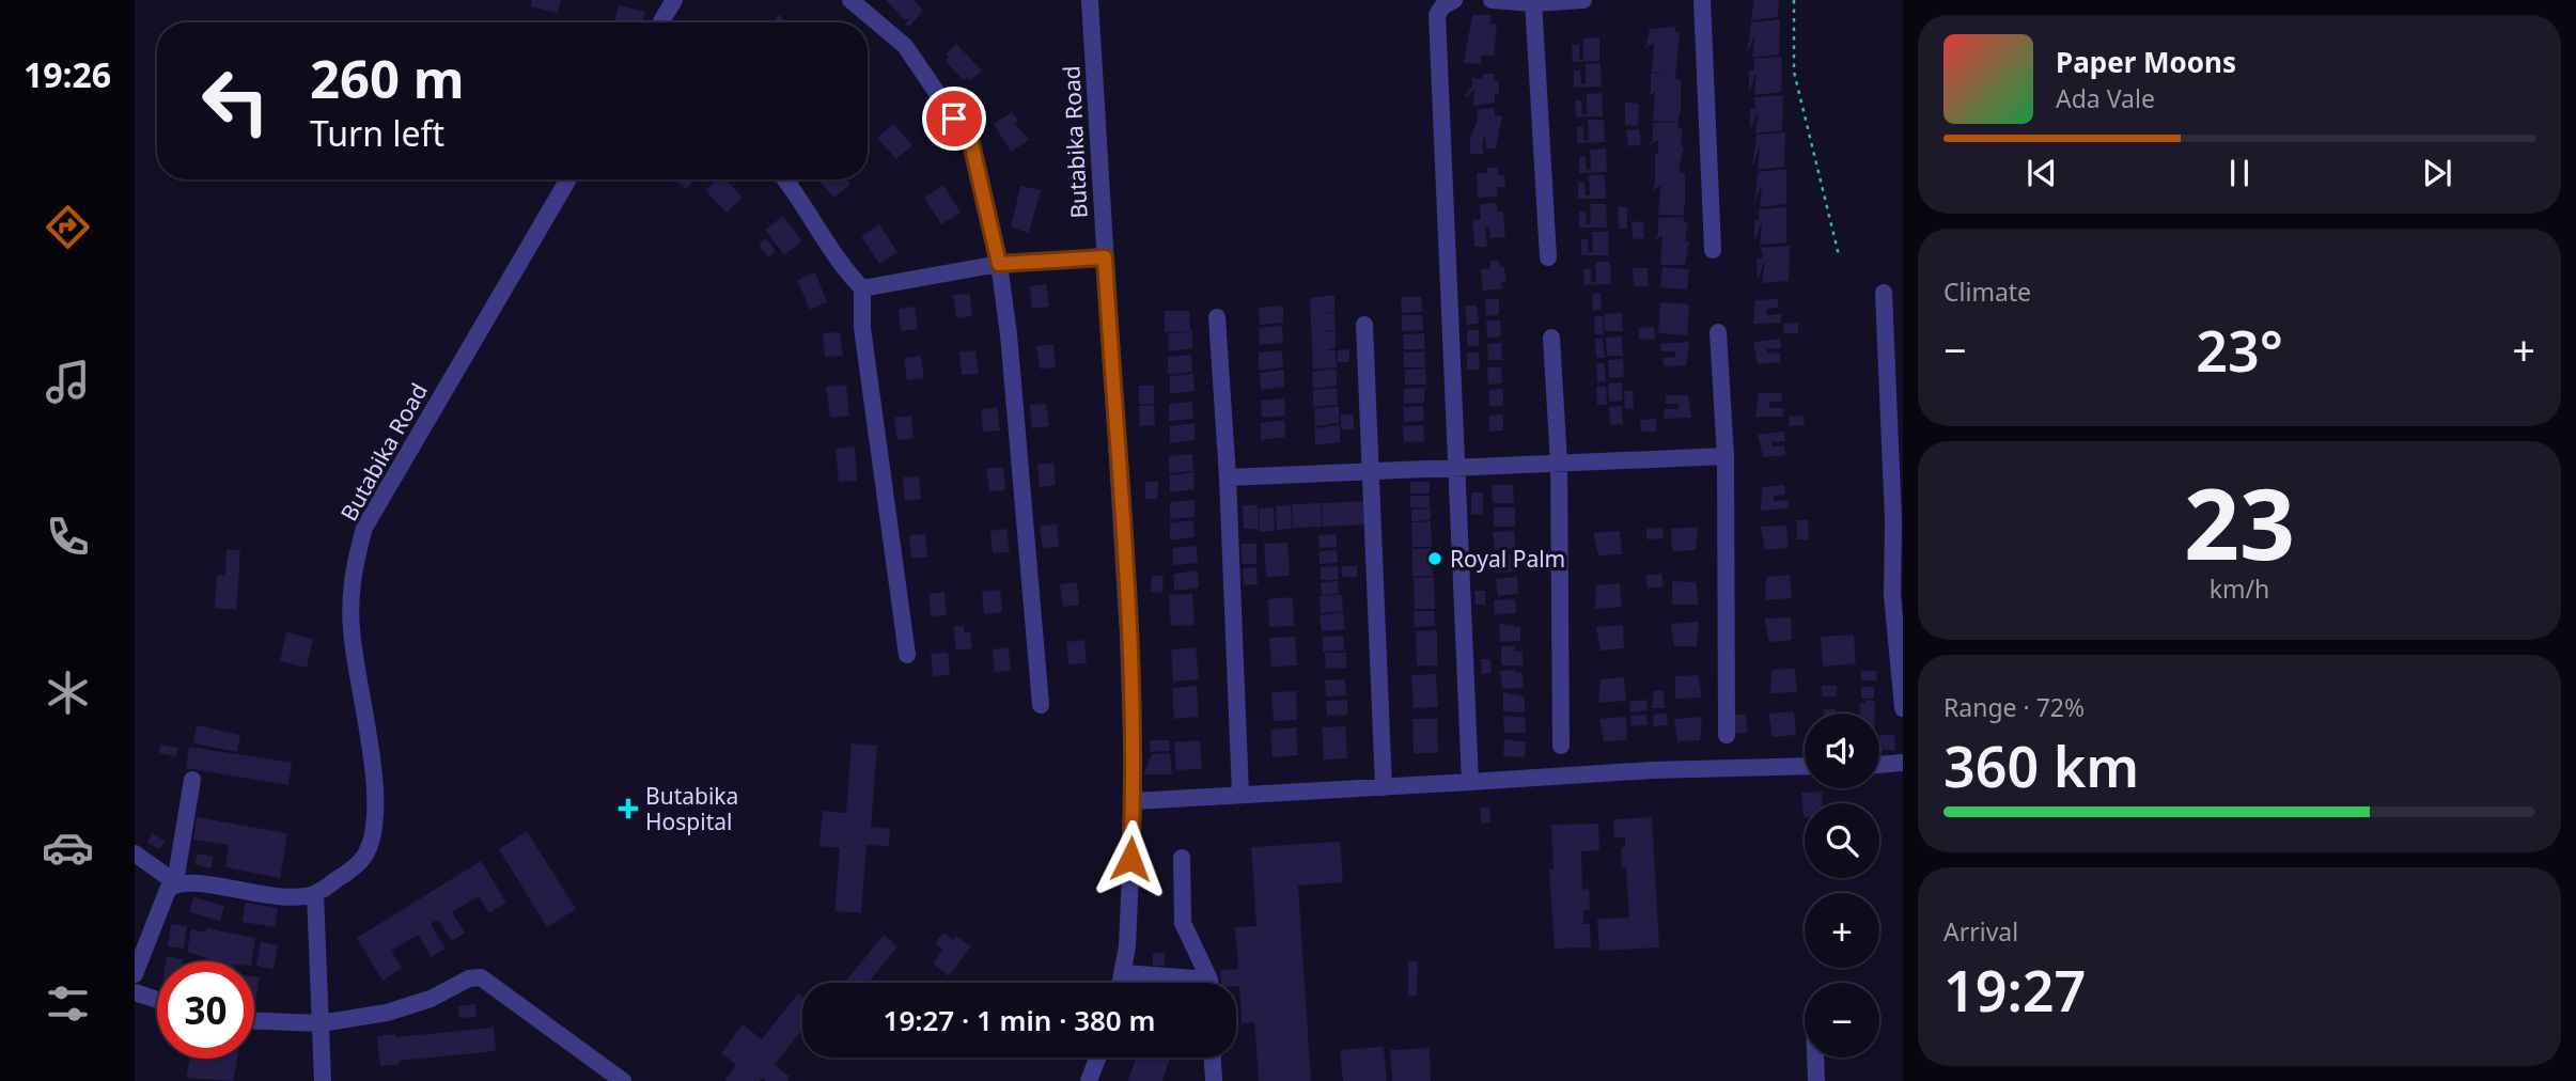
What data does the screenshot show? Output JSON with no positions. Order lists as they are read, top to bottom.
{
  "streets": {
    "street": ["Butabika Road"]
  },
  "places": {
    "other": ["Royal Palm"],
    "health": ["Butabika Hospital"]
  },
  "page": {
    "tabs": "19:26",
    "turn": ["260 m", "Turn left"],
    "song": ["Paper Moons", "Ada Vale"],
    "tile": [
      "Climate",
      ["23", "km/h"],
      ["Range · 72%", "360 km"],
      ["Arrival", "19:27"]
    ],
    "heat": ["−", "23°", "+"],
    "map_buttons": ["+", "−"],
    "limit": "30",
    "trip": "19:27 · 1 min · 380 m"
  }
}
